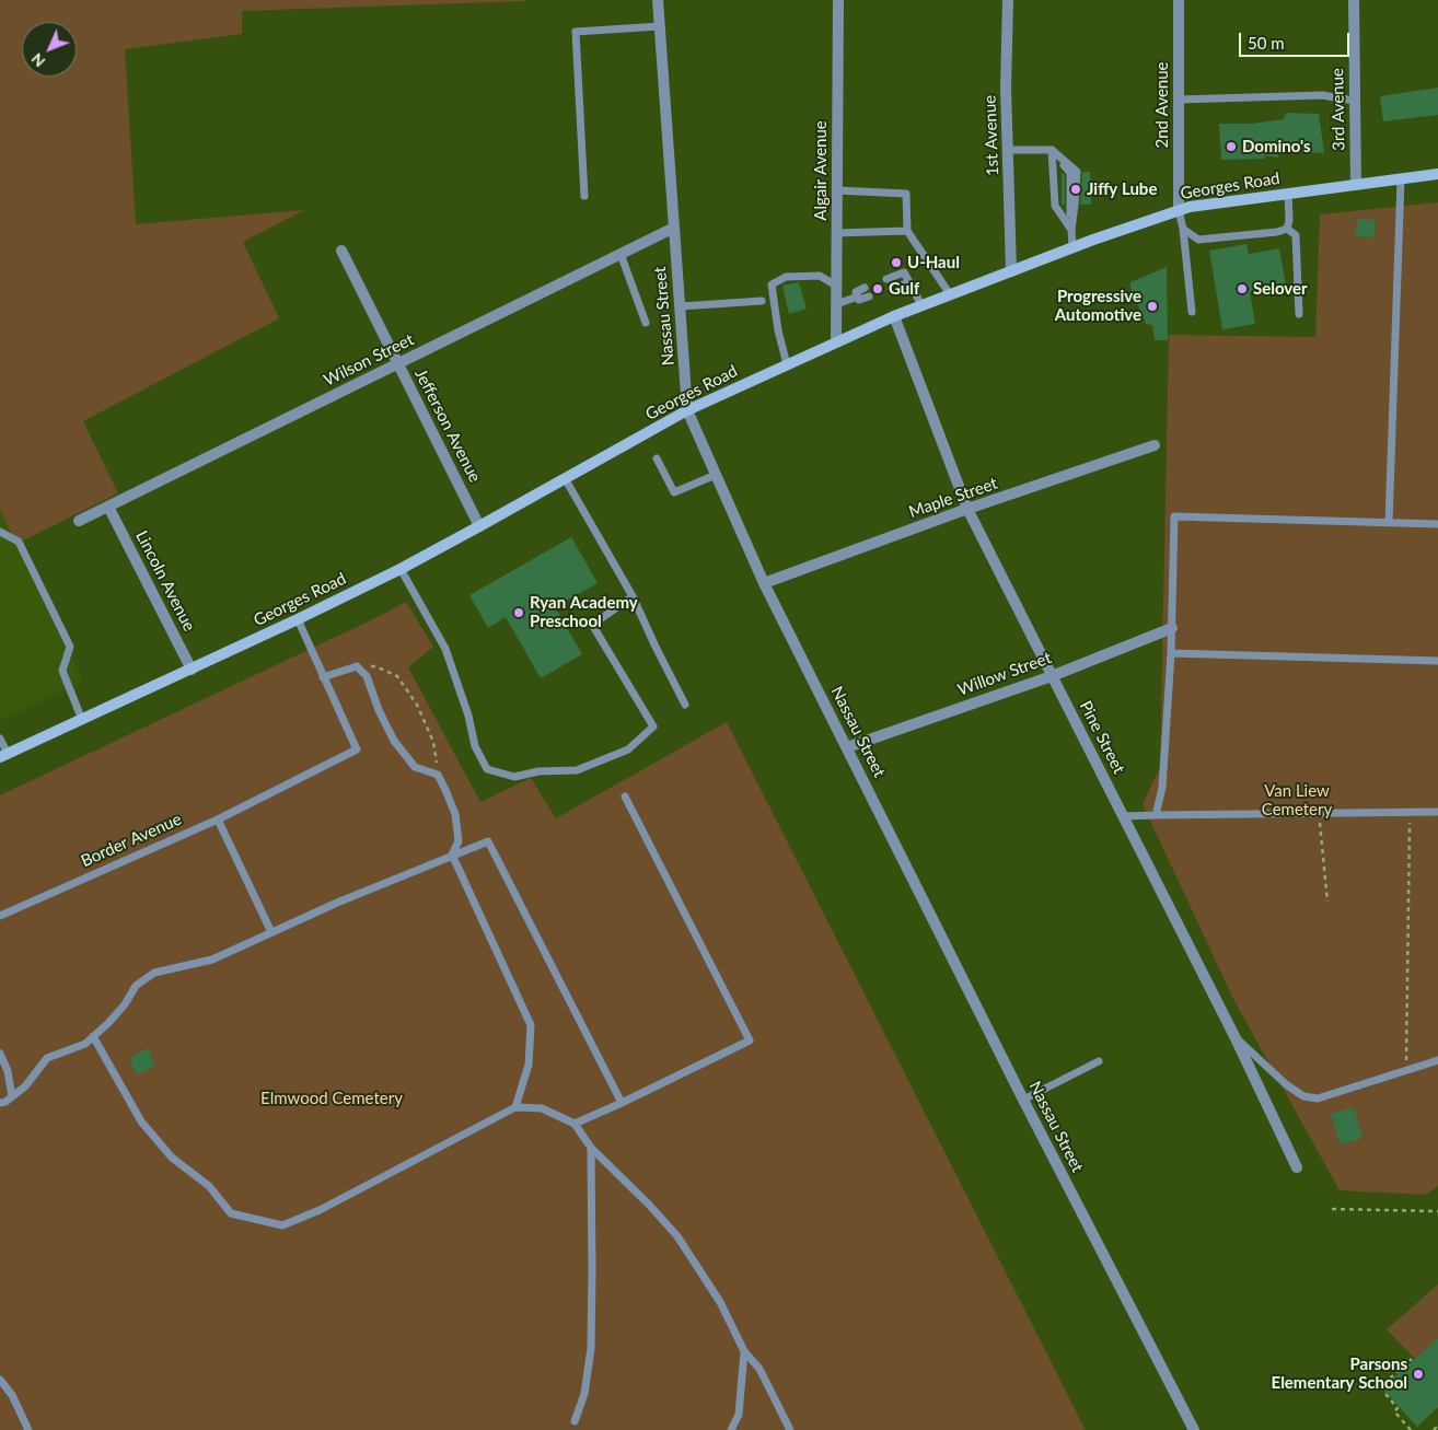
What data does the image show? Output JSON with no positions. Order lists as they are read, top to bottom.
{
  "streets": {
    "street": [
      "2nd Avenue",
      "3rd Avenue",
      "1st Avenue",
      "Algair Avenue",
      "Georges Road",
      "Nassau Street",
      "Wilson Street",
      "Jefferson Avenue",
      "Maple Street",
      "Lincoln Avenue",
      "Willow Street",
      "Pine Street"
    ],
    "lane": ["Border Avenue"]
  },
  "crossings": [
    ["2nd Avenue", "Georges Road"],
    ["3rd Avenue", "Georges Road"],
    ["1st Avenue", "Georges Road"],
    ["Algair Avenue", "Georges Road"],
    ["Georges Road", "Nassau Street"],
    ["Georges Road", "Jefferson Avenue"],
    ["Georges Road", "Lincoln Avenue"],
    ["Georges Road", "Pine Street"],
    ["Nassau Street", "Wilson Street"],
    ["Nassau Street", "Maple Street"],
    ["Nassau Street", "Willow Street"],
    ["Wilson Street", "Jefferson Avenue"],
    ["Wilson Street", "Lincoln Avenue"],
    ["Maple Street", "Pine Street"],
    ["Willow Street", "Pine Street"]
  ],
  "parks": ["Van Liew Cemetery", "Elmwood Cemetery"],
  "places": [
    "Domino's",
    "Jiffy Lube",
    "U-Haul",
    "Gulf",
    "Selover",
    "Progressive Automotive",
    "Ryan Academy Preschool",
    "Parsons Elementary School"
  ],
  "scale_bar": "50 m",
  "north": "bottom left"
}
